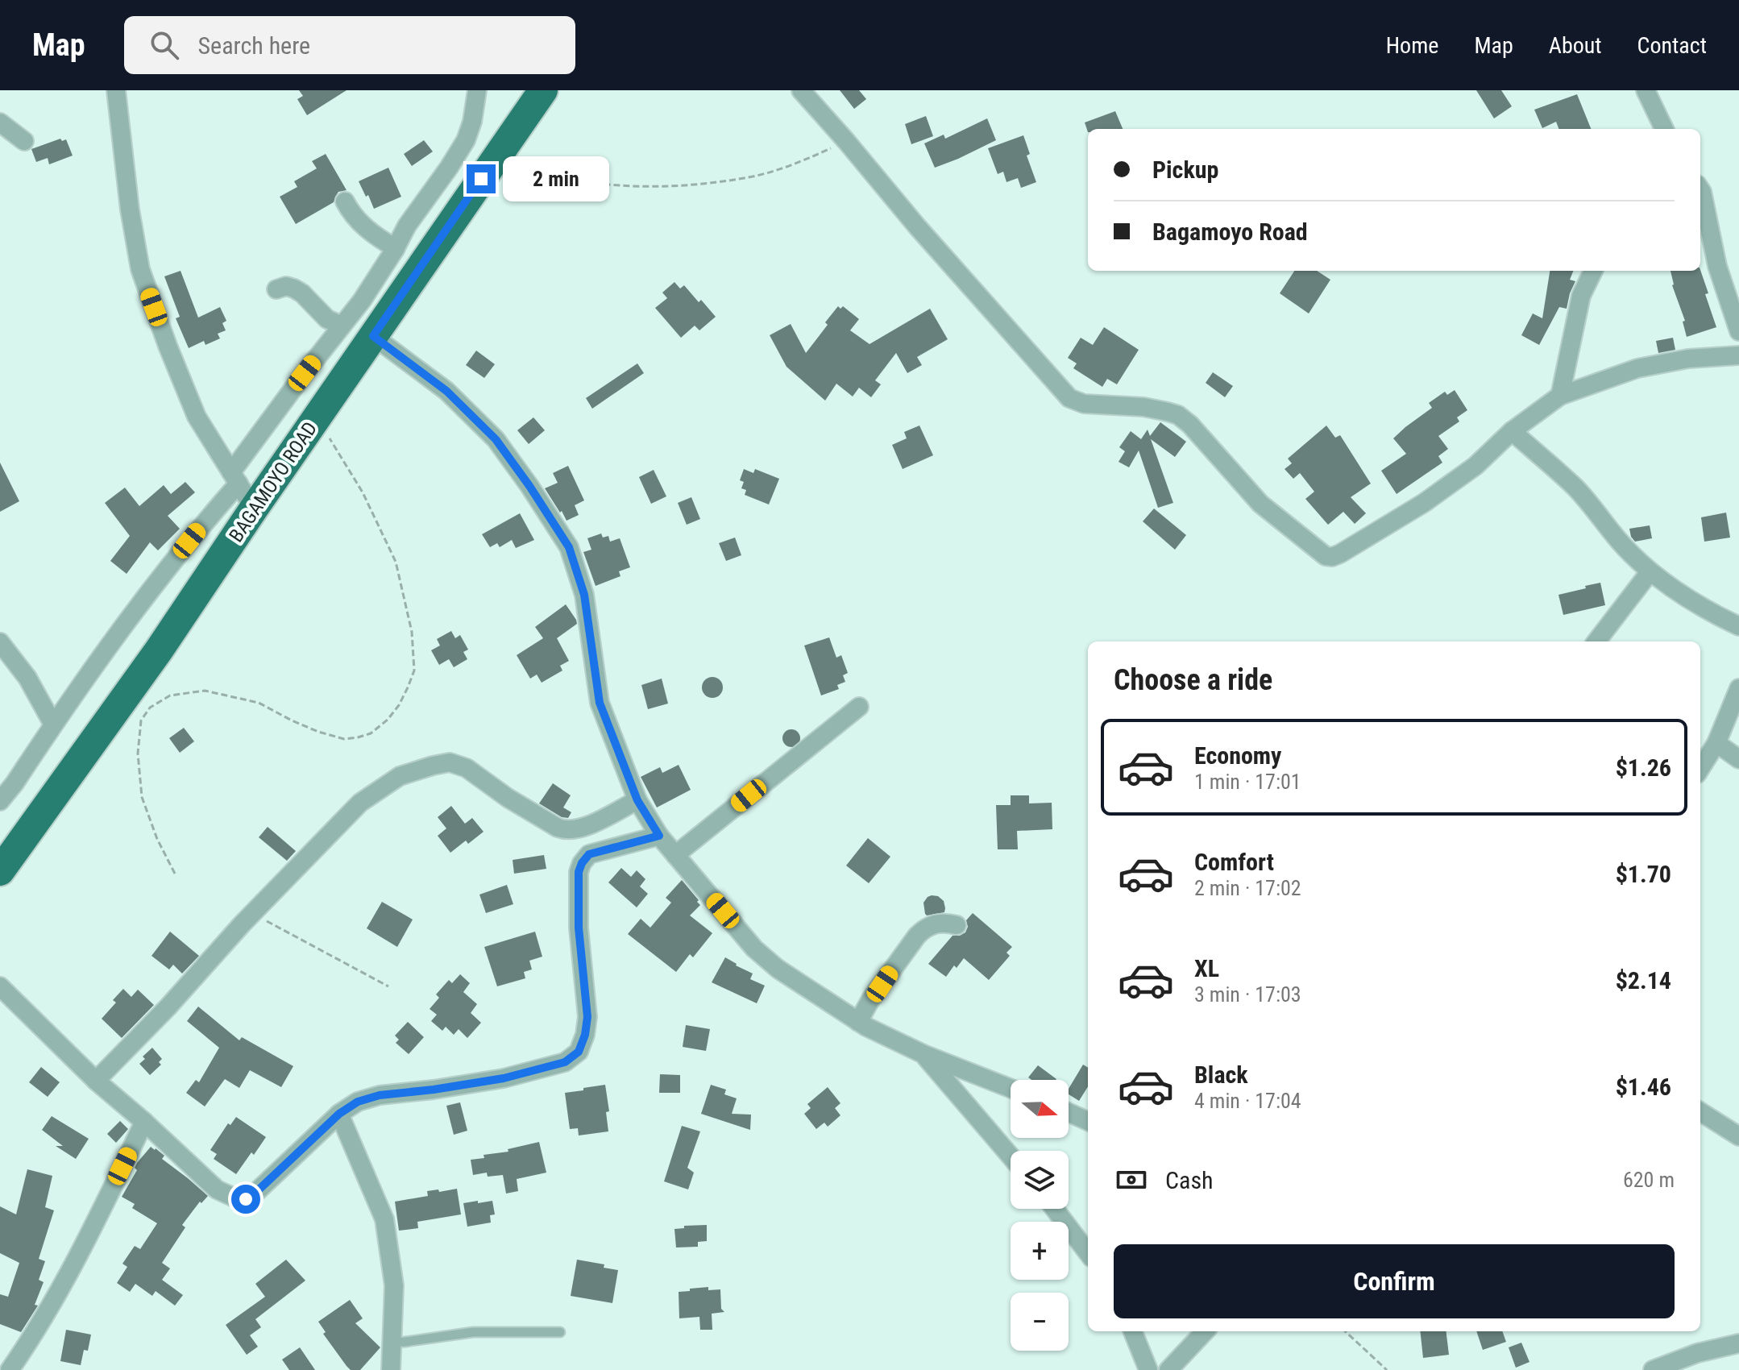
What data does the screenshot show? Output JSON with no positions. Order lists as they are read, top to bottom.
{
  "streets": {
    "highway": ["BAGAMOYO ROAD"]
  },
  "north": "right",
  "page": {
    "header": "Map",
    "search": "Search here",
    "nav": [
      "Home",
      "Map",
      "About",
      "Contact"
    ],
    "banner": ["Pickup", "Bagamoyo Road"],
    "bubble": "2 min",
    "heading": "Choose a ride",
    "list": [
      {
        "name": "Economy",
        "note": "1 min · 17:01",
        "value": "$1.26"
      },
      {
        "name": "Comfort",
        "note": "2 min · 17:02",
        "value": "$1.70"
      },
      {
        "name": "XL",
        "note": "3 min · 17:03",
        "value": "$2.14"
      },
      {
        "name": "Black",
        "note": "4 min · 17:04",
        "value": "$1.46"
      }
    ],
    "map_buttons": ["+", "−"],
    "pay": ["Cash", "620 m"],
    "buttons": "Confirm"
  }
}
